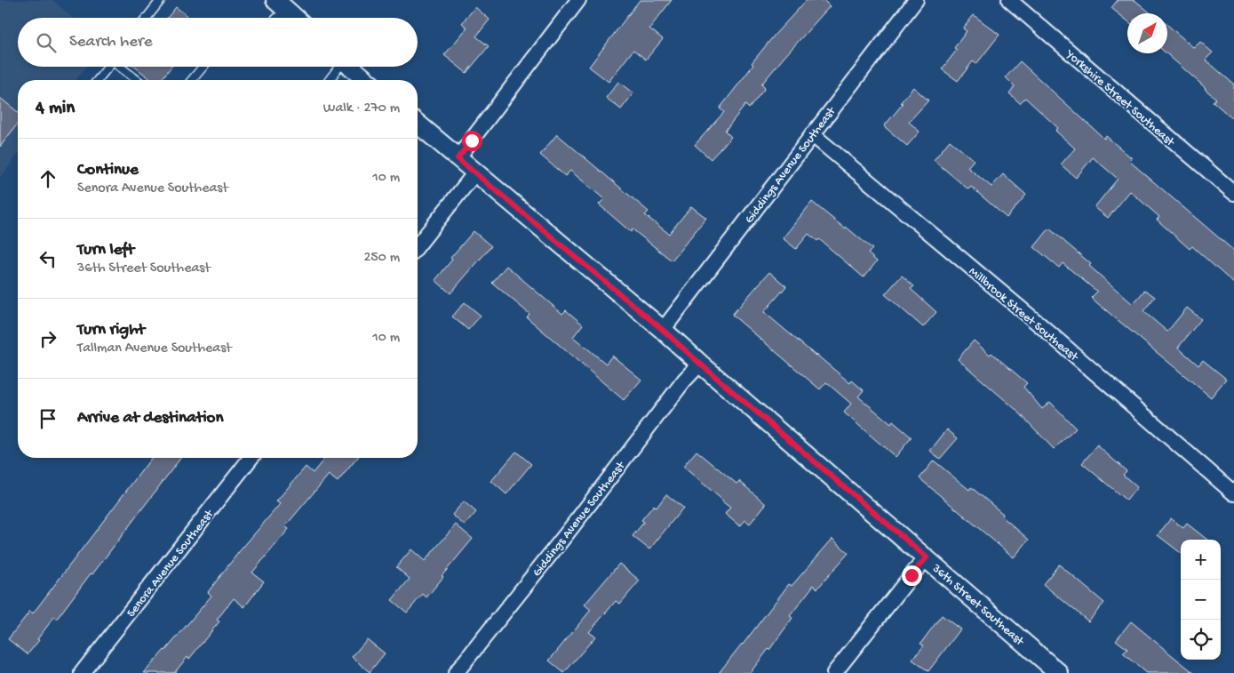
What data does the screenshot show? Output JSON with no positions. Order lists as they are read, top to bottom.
{
  "streets": {
    "street": [
      "Yorkshire Street Southeast",
      "Giddings Avenue Southeast",
      "Millbrook Street Southeast",
      "Senora Avenue Southeast",
      "36th Street Southeast"
    ]
  },
  "crossings": [
    ["Giddings Avenue Southeast", "Millbrook Street Southeast"],
    ["Giddings Avenue Southeast", "36th Street Southeast"]
  ],
  "north": "top right",
  "page": {
    "search": "Search here",
    "heading": ["4 min", "Walk · 270 m"],
    "list": [
      ["Continue", "Senora Avenue Southeast", "10 m"],
      ["Turn left", "36th Street Southeast", "250 m"],
      ["Turn right", "Tallman Avenue Southeast", "10 m"],
      "Arrive at destination"
    ],
    "map_buttons": ["+", "−"]
  }
}
